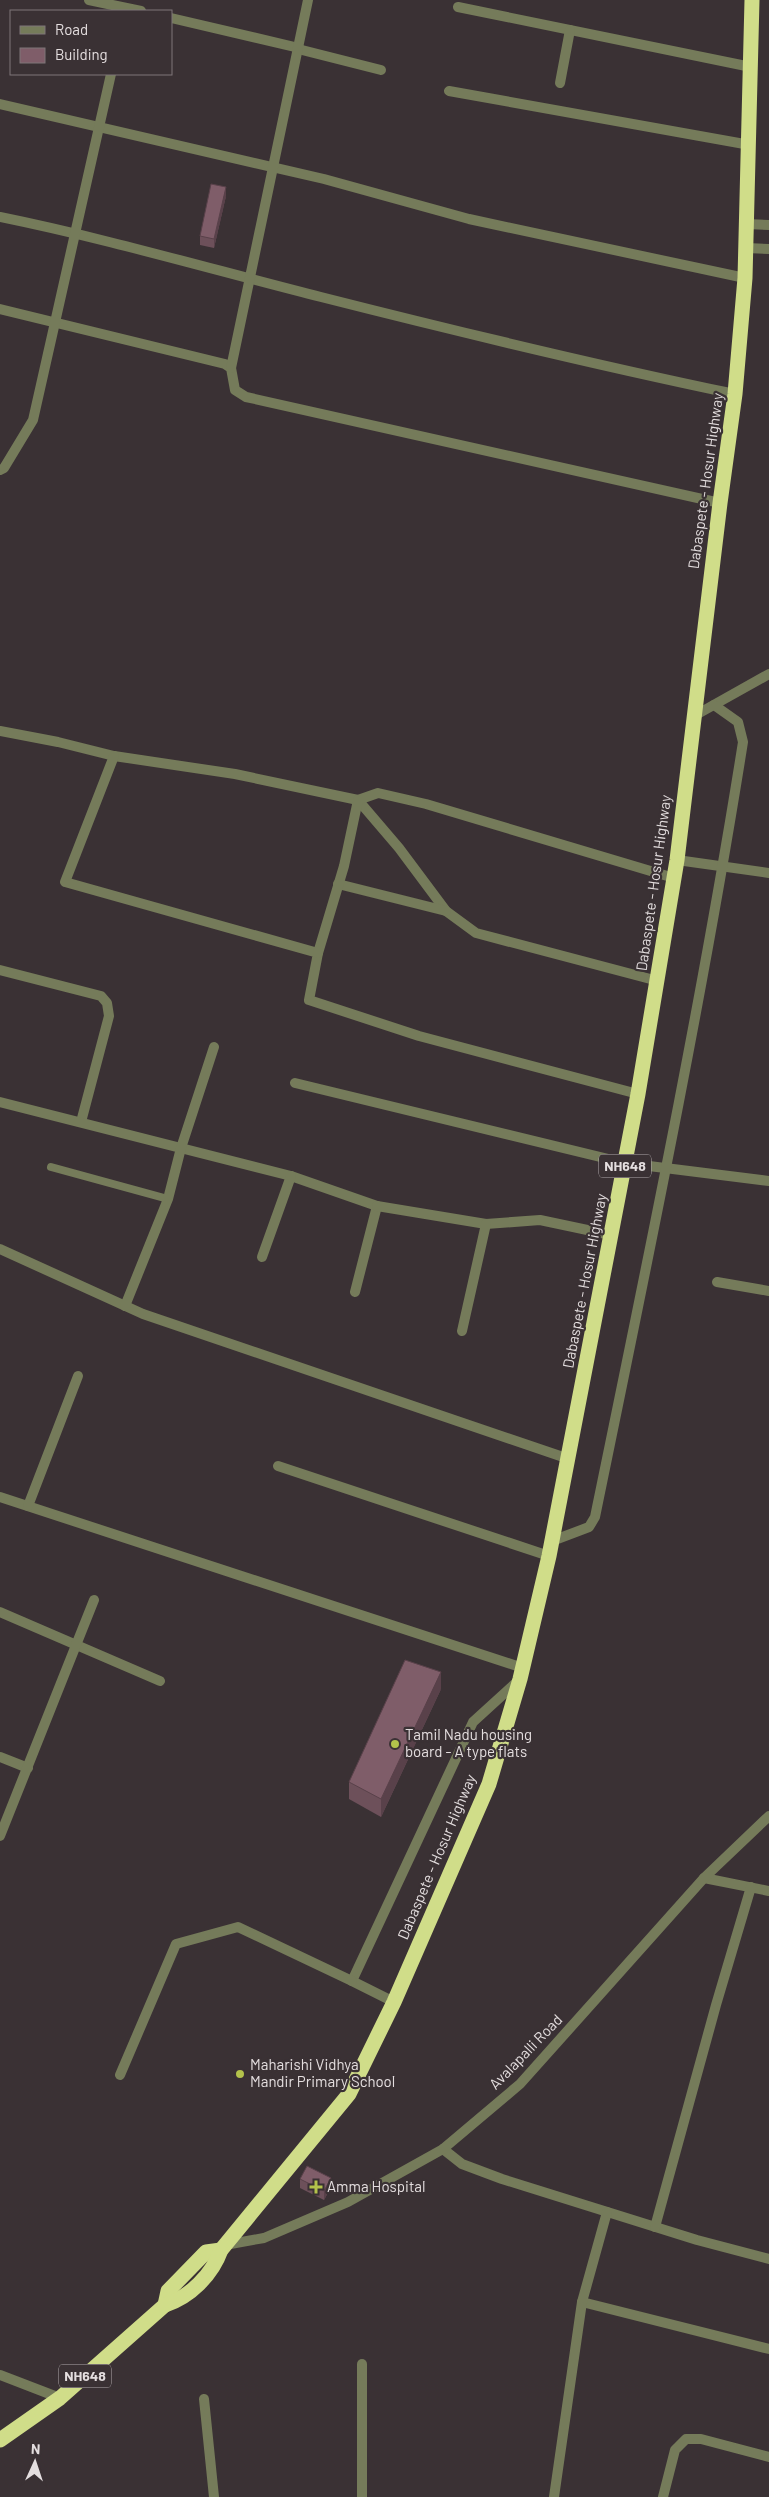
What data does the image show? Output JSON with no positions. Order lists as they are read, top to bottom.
{
  "streets": {
    "highway": ["Dabaspete - Hosur Highway", "NH648"],
    "street": ["Avalapalli Road"]
  },
  "crossings": [
    ["Dabaspete - Hosur Highway", "NH648"],
    ["Dabaspete - Hosur Highway", "Avalapalli Road"],
    ["NH648", "Avalapalli Road"]
  ],
  "places": {
    "other": ["Tamil Nadu housing board - A type flats", "Maharishi Vidhya Mandir Primary School"],
    "health": ["Amma Hospital"]
  },
  "legend": ["Road", "Building"],
  "north": "top"
}
